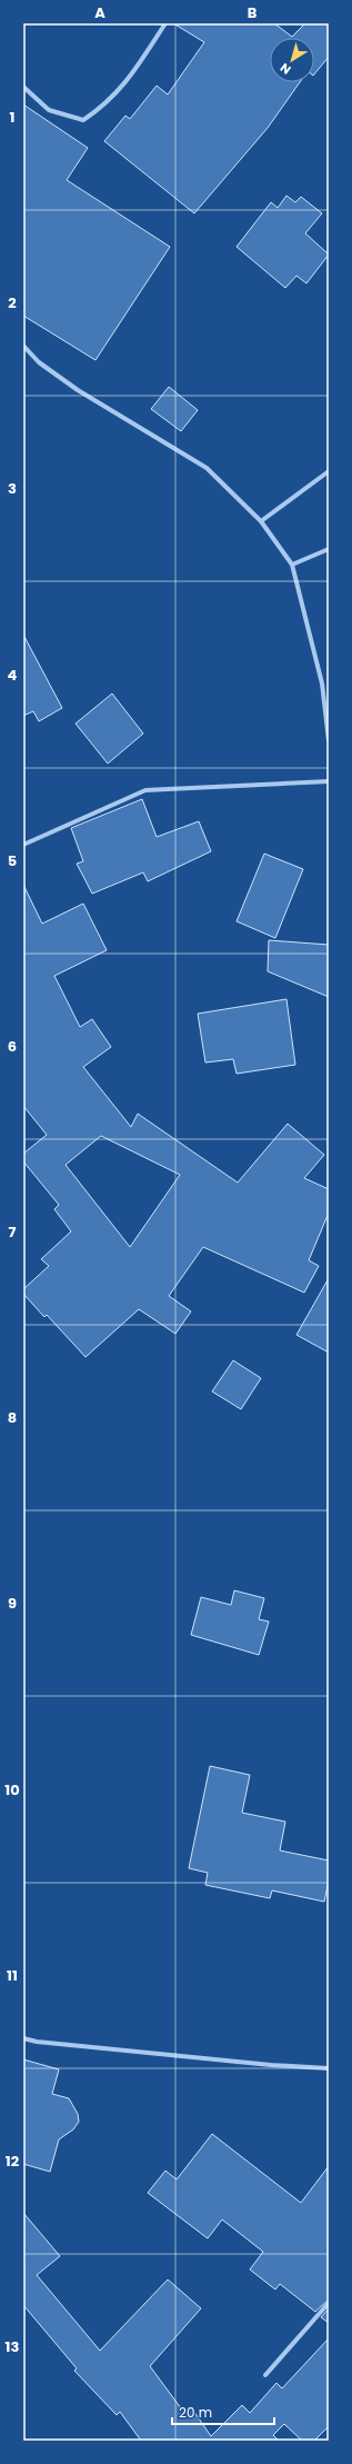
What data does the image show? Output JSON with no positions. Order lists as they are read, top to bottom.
{
  "scale_bar": "20 m",
  "north": "bottom left",
  "grid": {
    "columns": ["A", "B"],
    "rows": [
      "1",
      "2",
      "3",
      "4",
      "5",
      "6",
      "7",
      "8",
      "9",
      "10",
      "11",
      "12",
      "13"
    ]
  }
}
